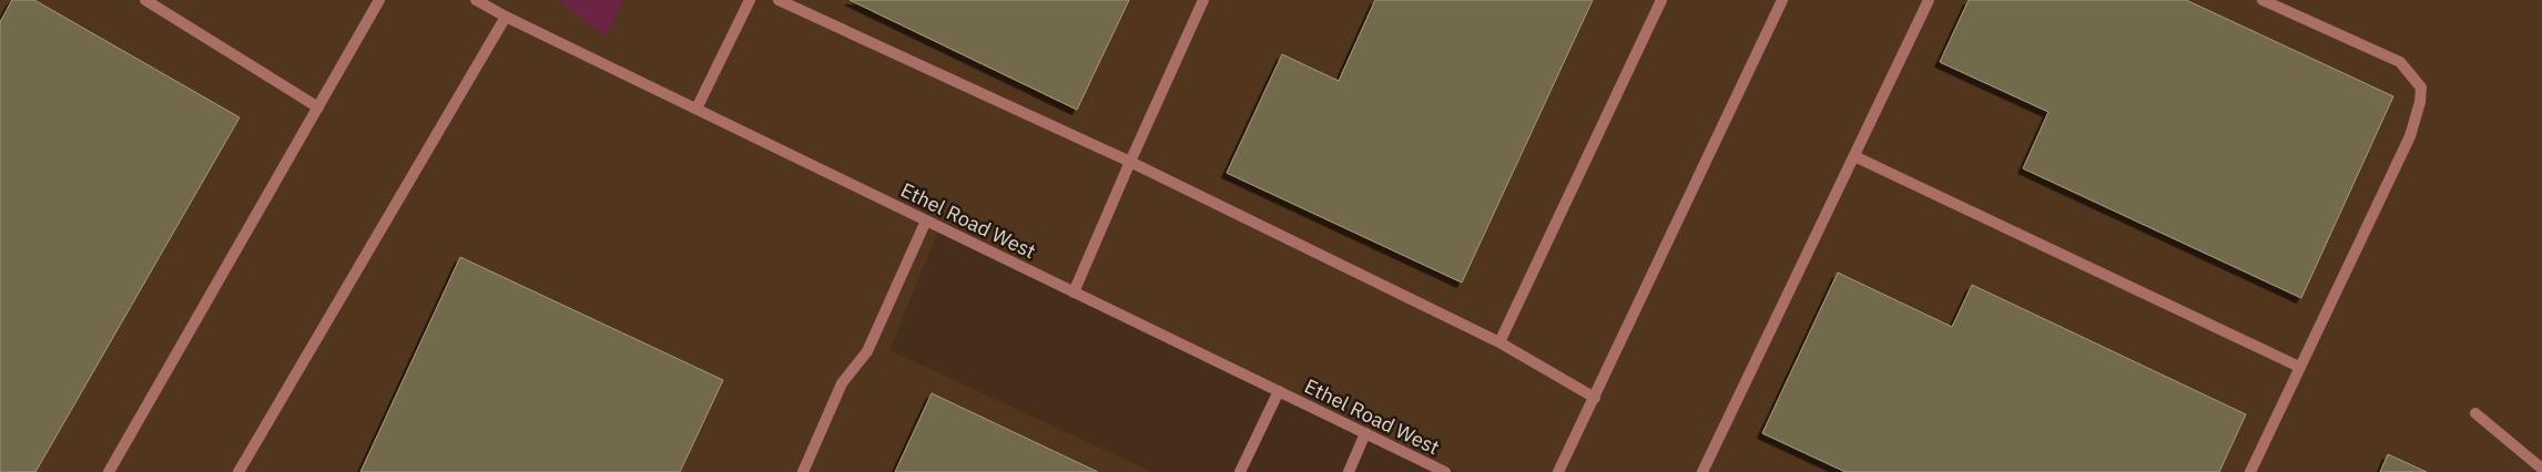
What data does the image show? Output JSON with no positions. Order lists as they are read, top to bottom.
{
  "streets": {
    "street": ["Ethel Road West"]
  }
}
